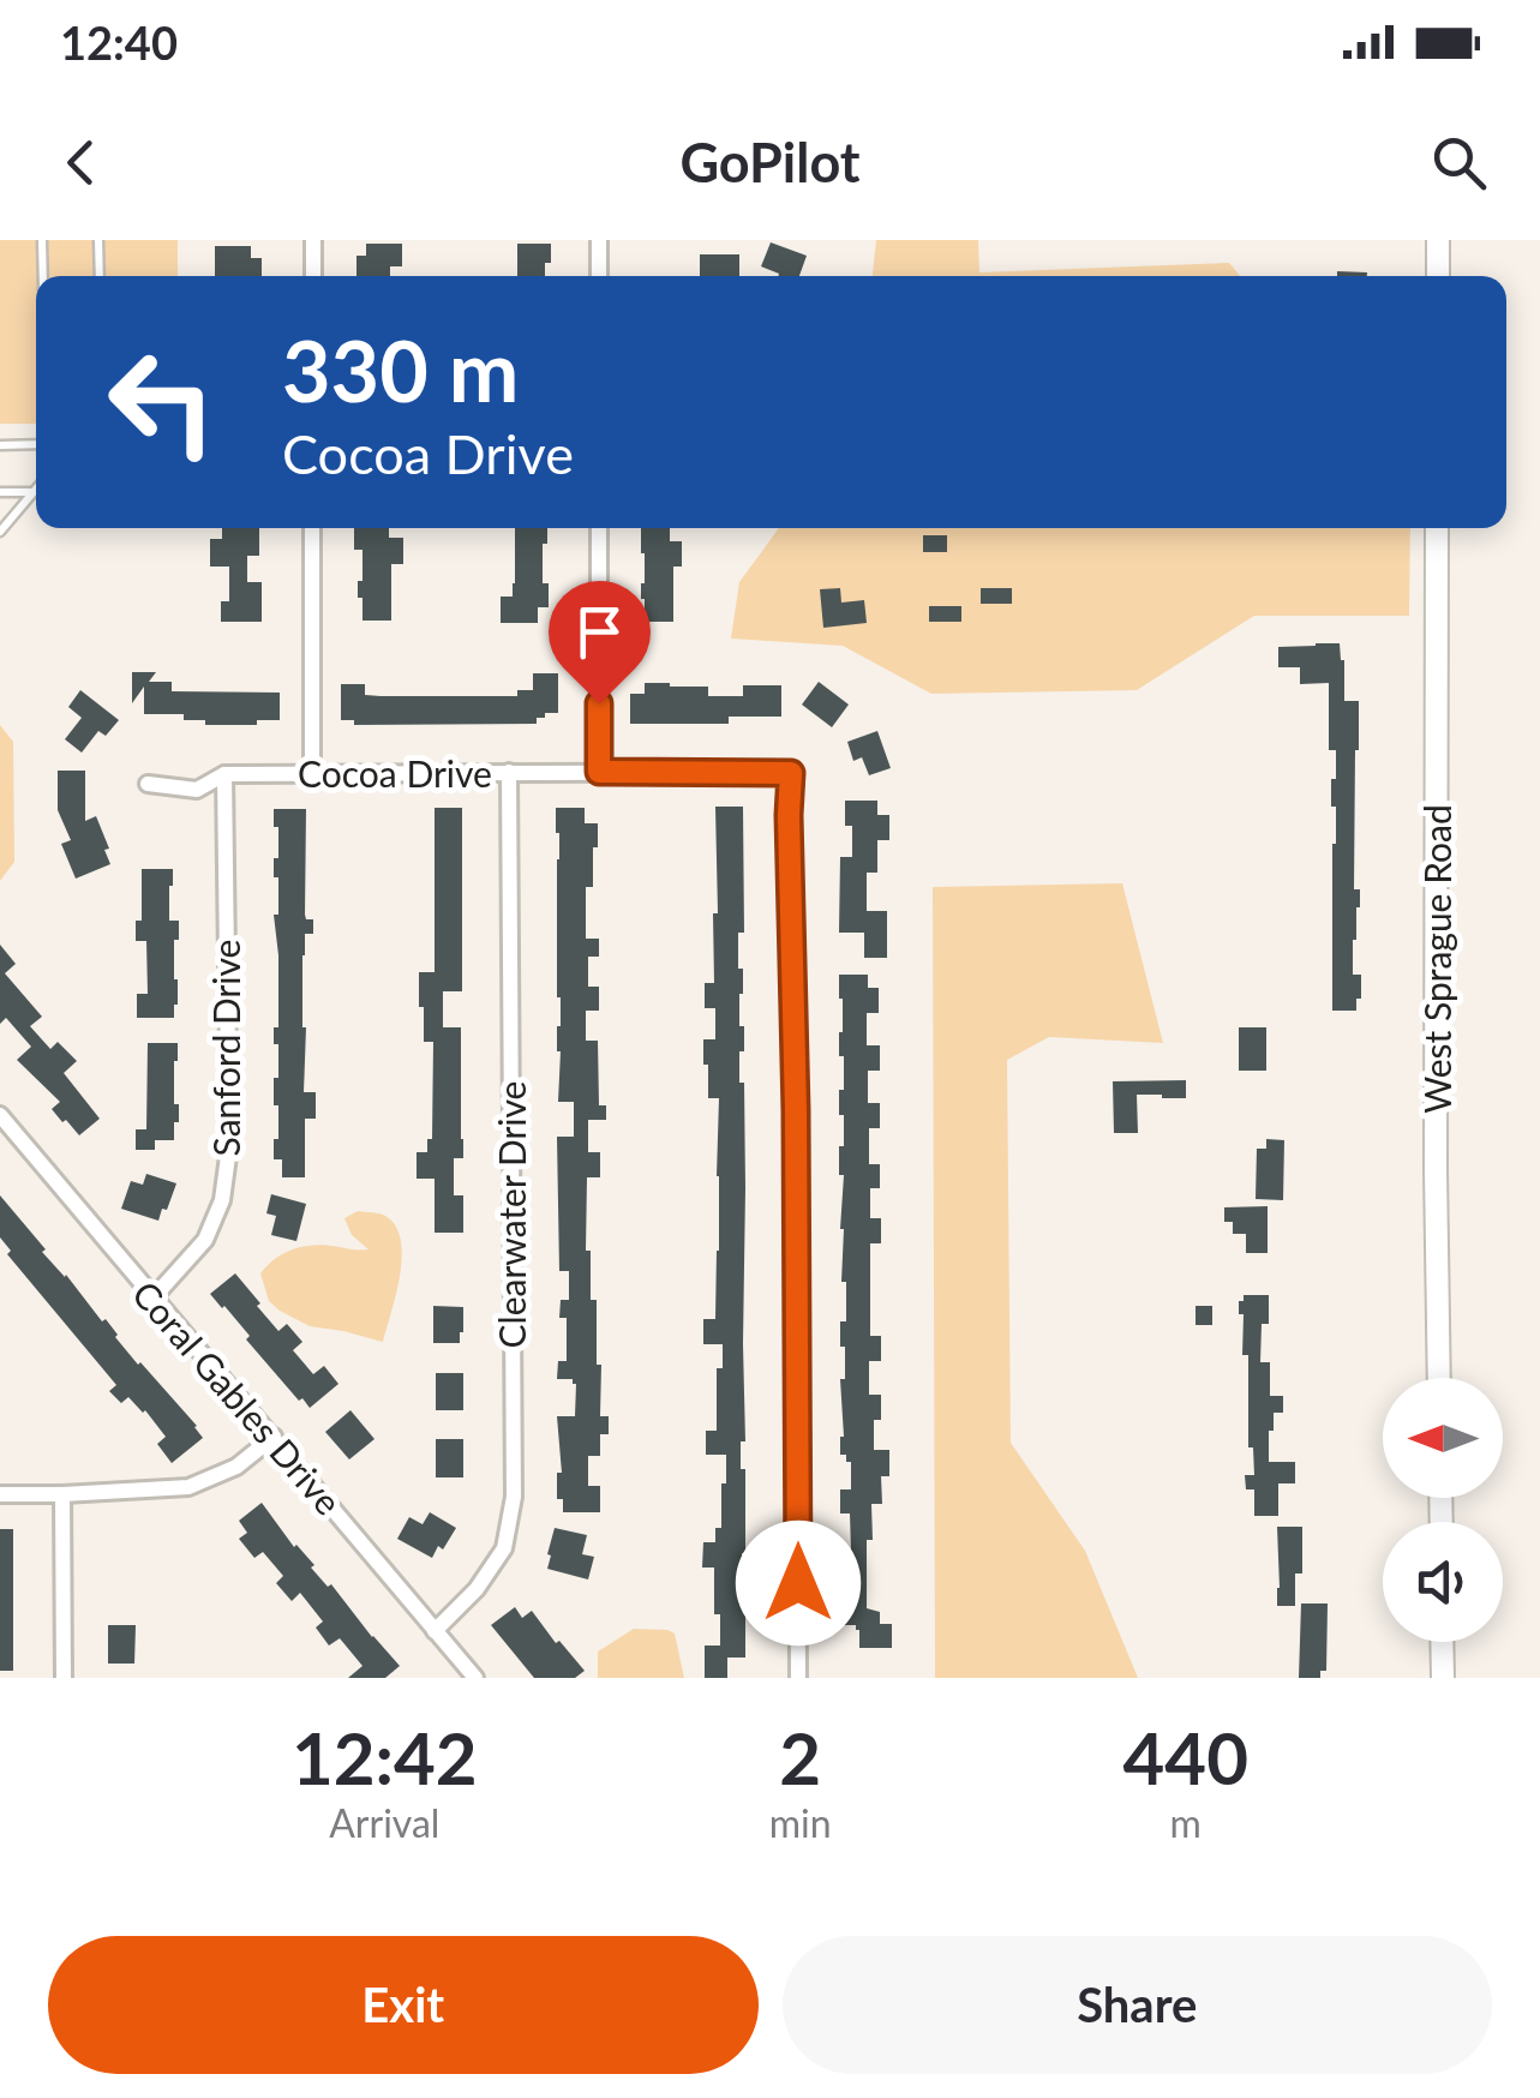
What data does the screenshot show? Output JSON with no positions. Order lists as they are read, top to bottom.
{
  "streets": {
    "street": [
      "Cocoa Drive",
      "West Sprague Road",
      "Sanford Drive",
      "Clearwater Drive",
      "Coral Gables Drive"
    ]
  },
  "crossings": [
    ["Cocoa Drive", "Sanford Drive"],
    ["Cocoa Drive", "Clearwater Drive"],
    ["Sanford Drive", "Coral Gables Drive"],
    ["Clearwater Drive", "Coral Gables Drive"]
  ],
  "north": "left",
  "page": {
    "status": "12:40",
    "header": "GoPilot",
    "turn": ["330 m", "Cocoa Drive"],
    "eta": [
      "12:42",
      "Arrival",
      "2",
      "min",
      "440",
      "m"
    ],
    "buttons": ["Exit", "Share"]
  }
}
